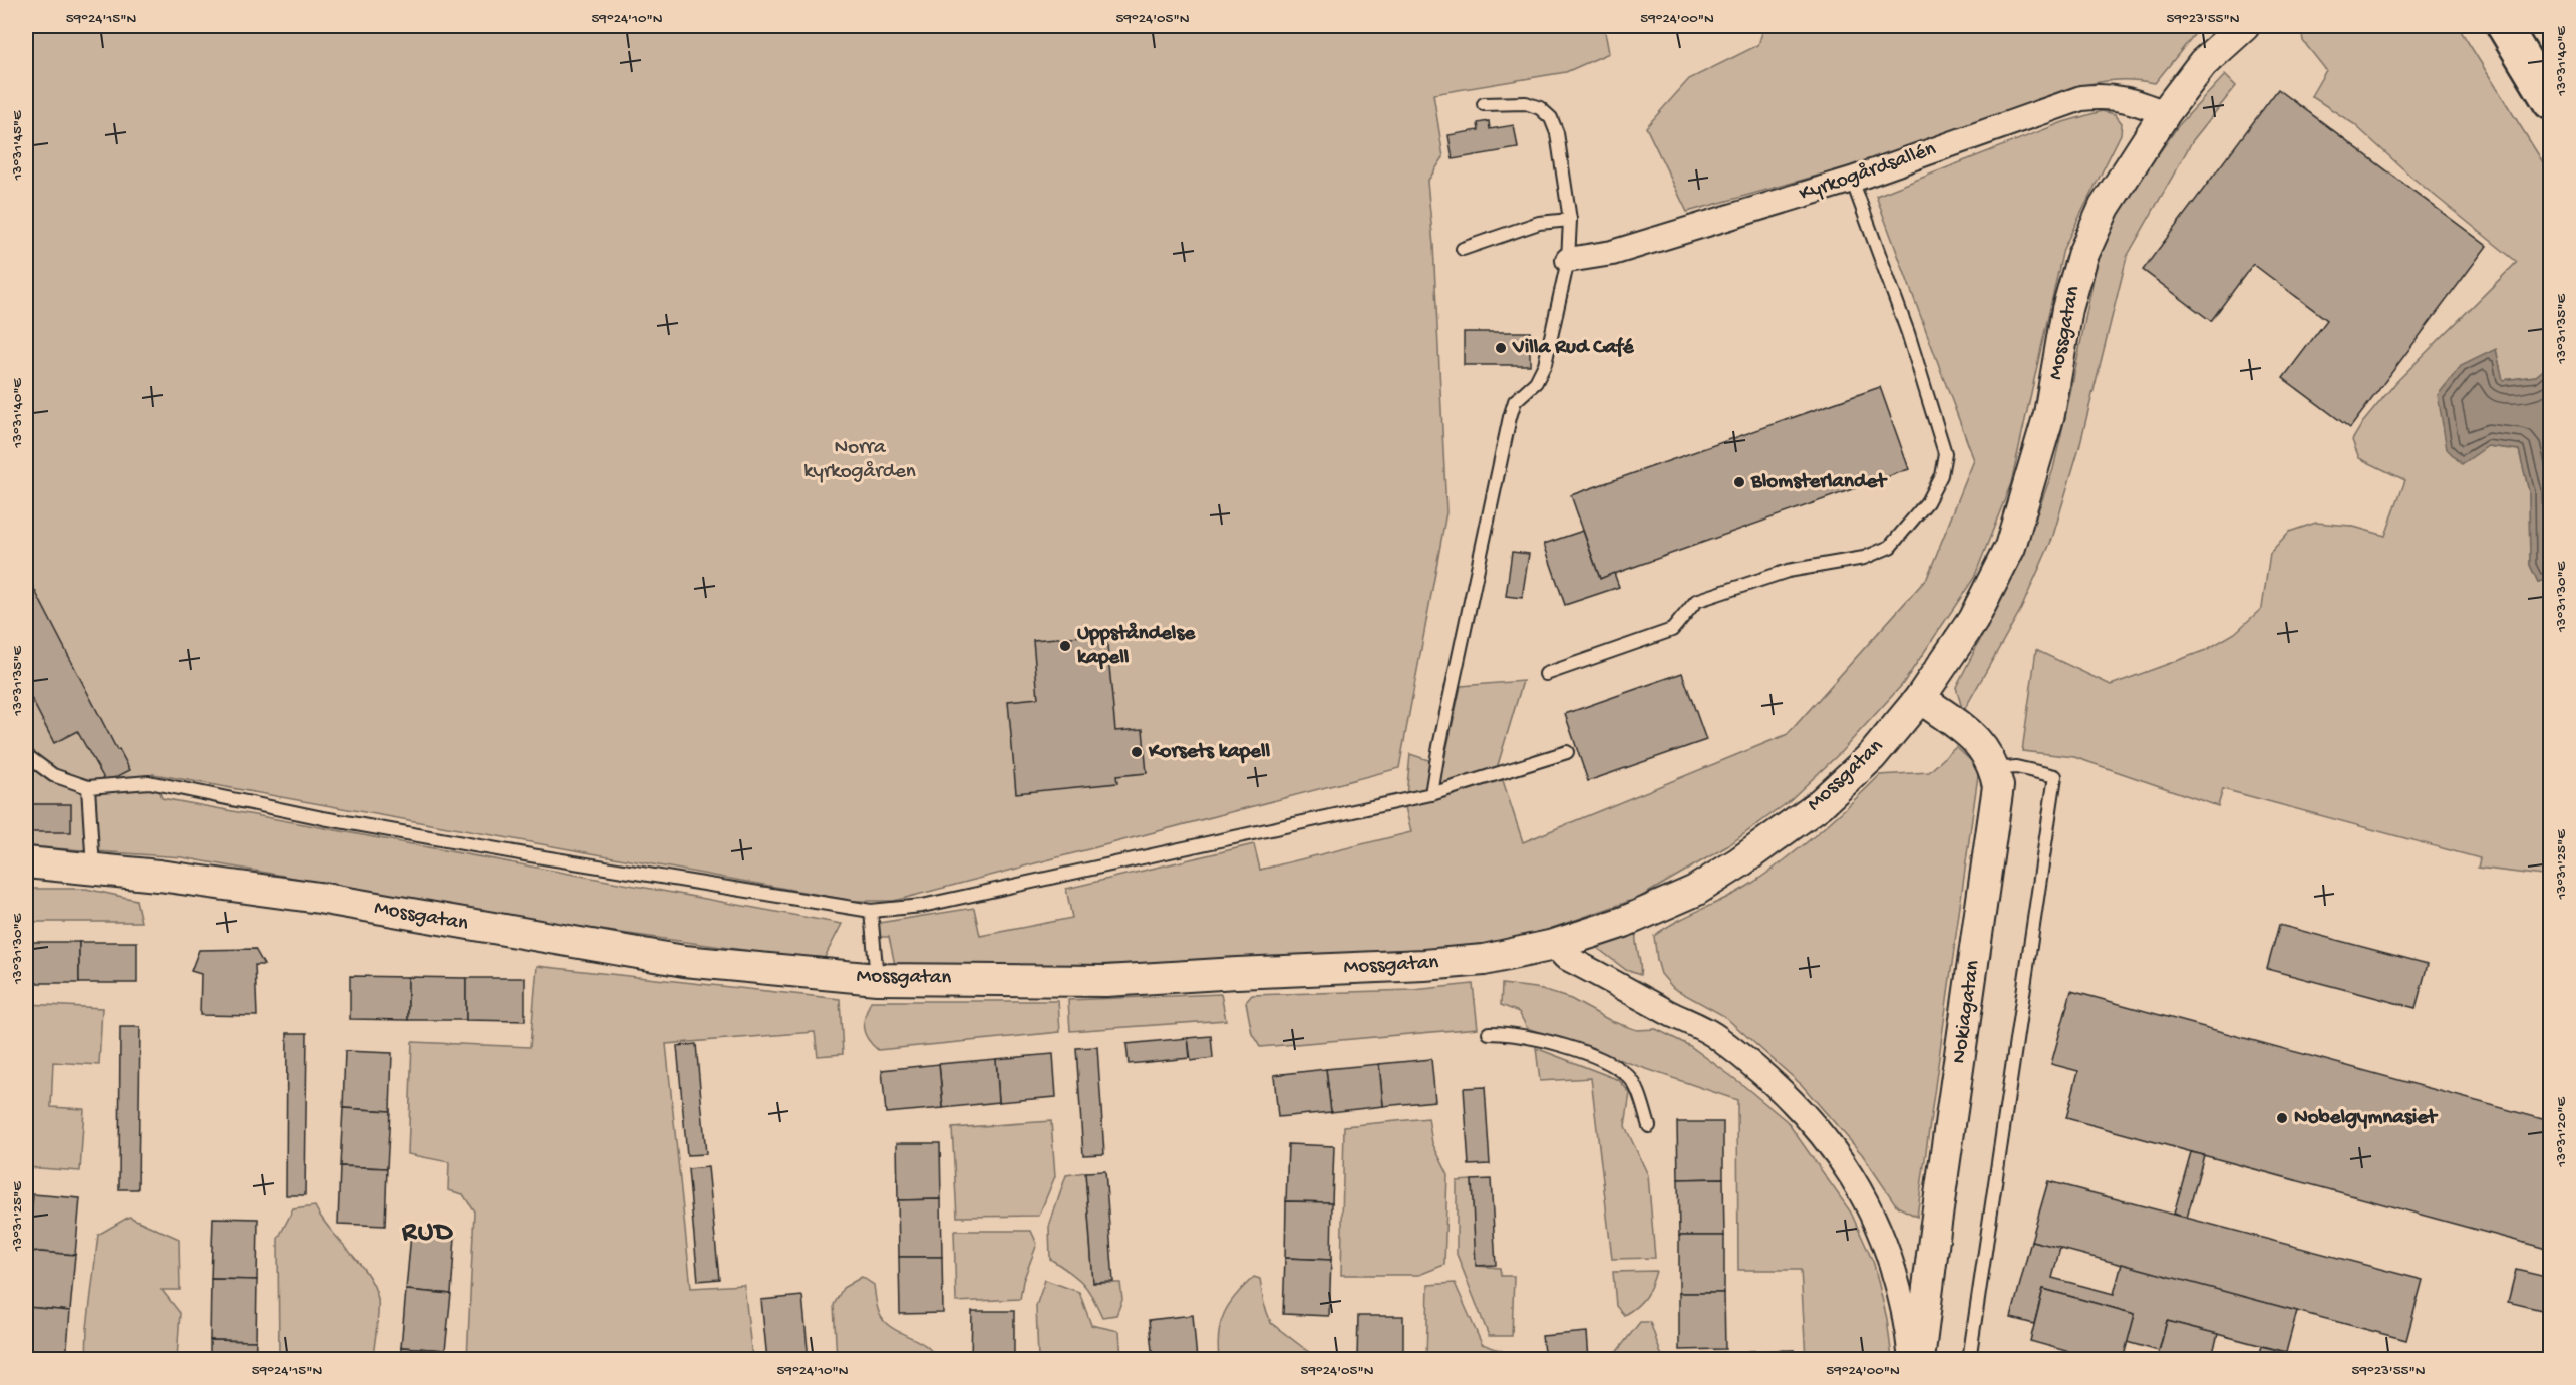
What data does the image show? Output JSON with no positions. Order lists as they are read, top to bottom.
{
  "streets": {
    "street": ["Kyrkogårdsallén", "Mossgatan", "Nokiagatan"]
  },
  "crossings": [
    ["Kyrkogårdsallén", "Mossgatan"],
    ["Mossgatan", "Nokiagatan"]
  ],
  "districts": ["RUD"],
  "parks": ["Norra kyrkogården"],
  "places": [
    "Villa Rud Café",
    "Blomsterlandet",
    "Uppståndelse kapell",
    "Korsets kapell",
    "Nobelgymnasiet"
  ],
  "coordinates": [
    "59°24'15\"N",
    "59°24'10\"N",
    "59°24'05\"N",
    "59°24'00\"N",
    "59°23'55\"N",
    "13°31'40\"E",
    "13°31'45\"E",
    "13°31'35\"E",
    "13°31'30\"E",
    "13°31'25\"E",
    "13°31'20\"E"
  ]
}
